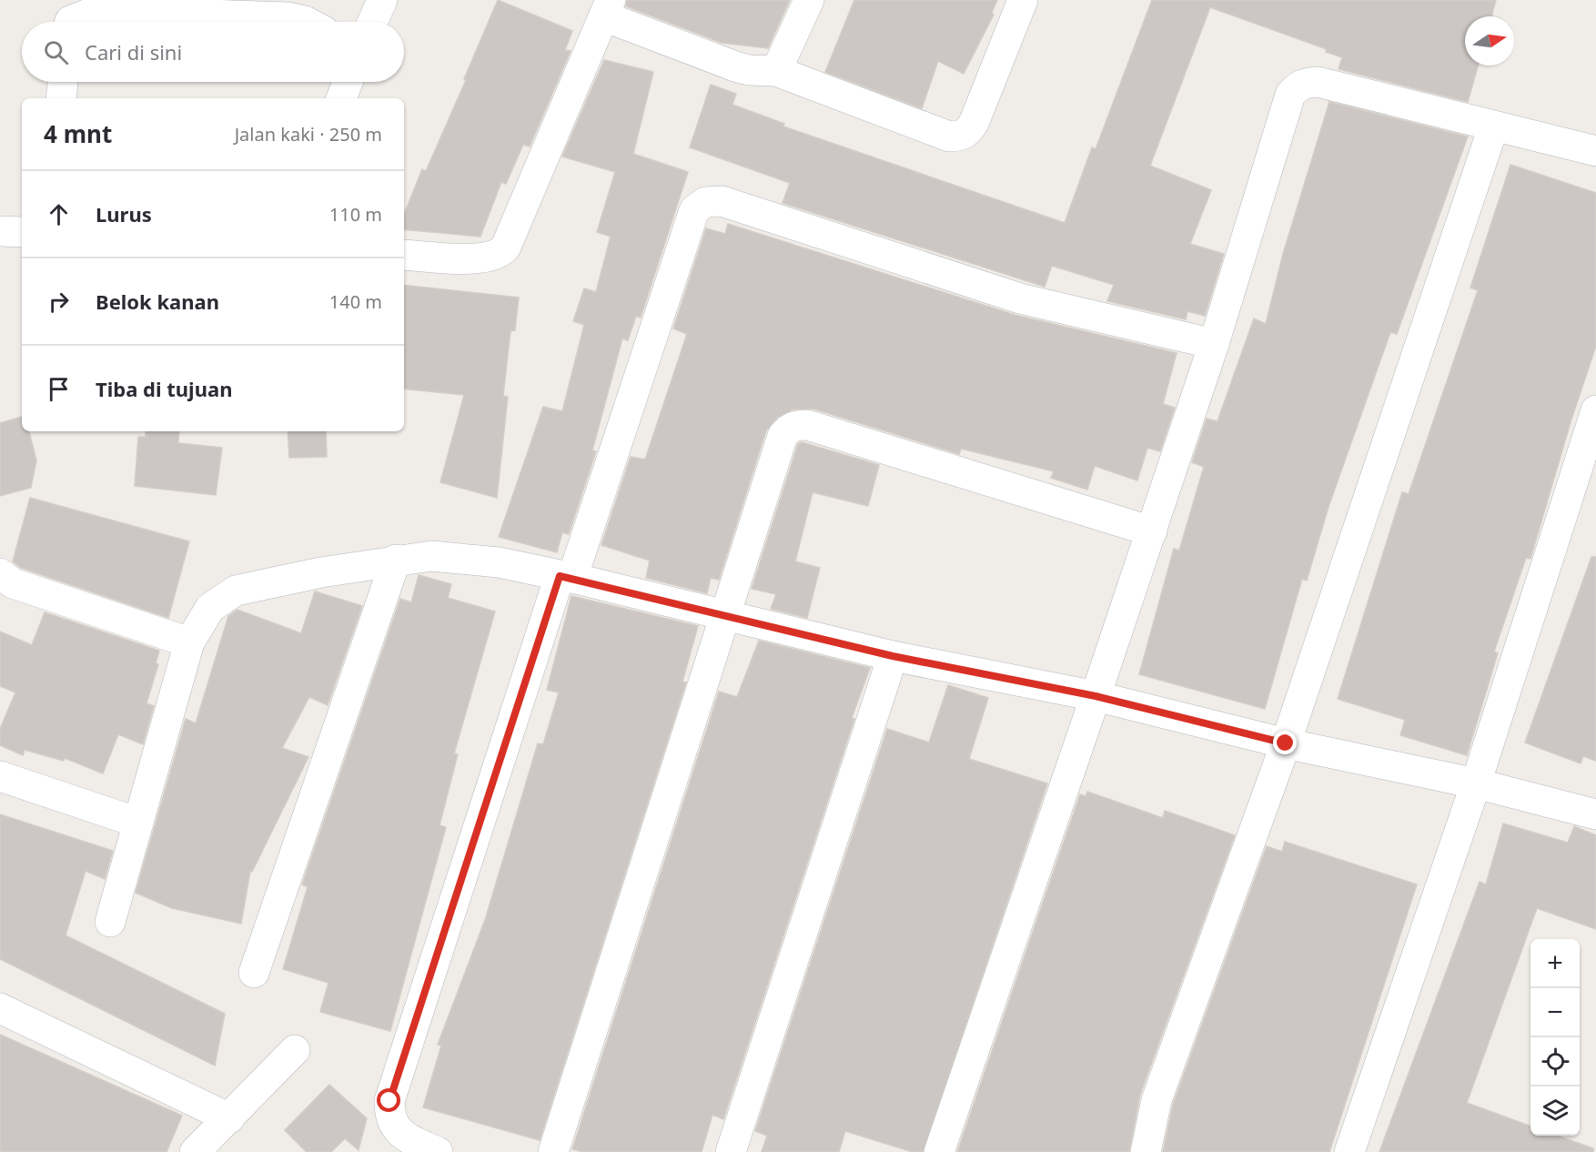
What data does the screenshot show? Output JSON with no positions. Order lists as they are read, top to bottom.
{
  "north": "right",
  "page": {
    "search": "Cari di sini",
    "heading": ["4 mnt", "Jalan kaki · 250 m"],
    "list": [
      ["Lurus", "110 m"],
      ["Belok kanan", "140 m"],
      "Tiba di tujuan"
    ],
    "map_buttons": ["+", "−"]
  }
}
